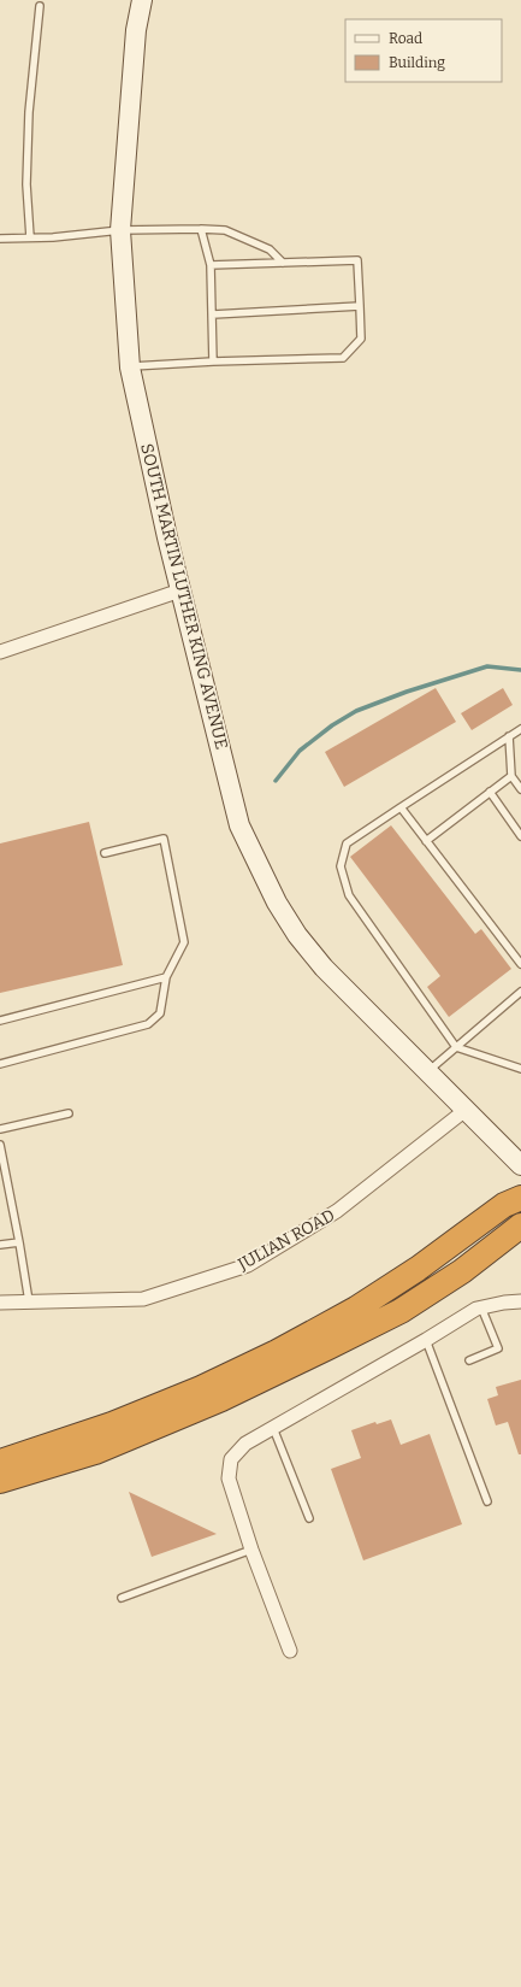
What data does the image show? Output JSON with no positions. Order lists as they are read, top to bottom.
{
  "streets": {
    "street": ["SOUTH MARTIN LUTHER KING AVENUE", "JULIAN ROAD"]
  },
  "crossings": [
    ["SOUTH MARTIN LUTHER KING AVENUE", "JULIAN ROAD"]
  ],
  "legend": ["Road", "Building"]
}
